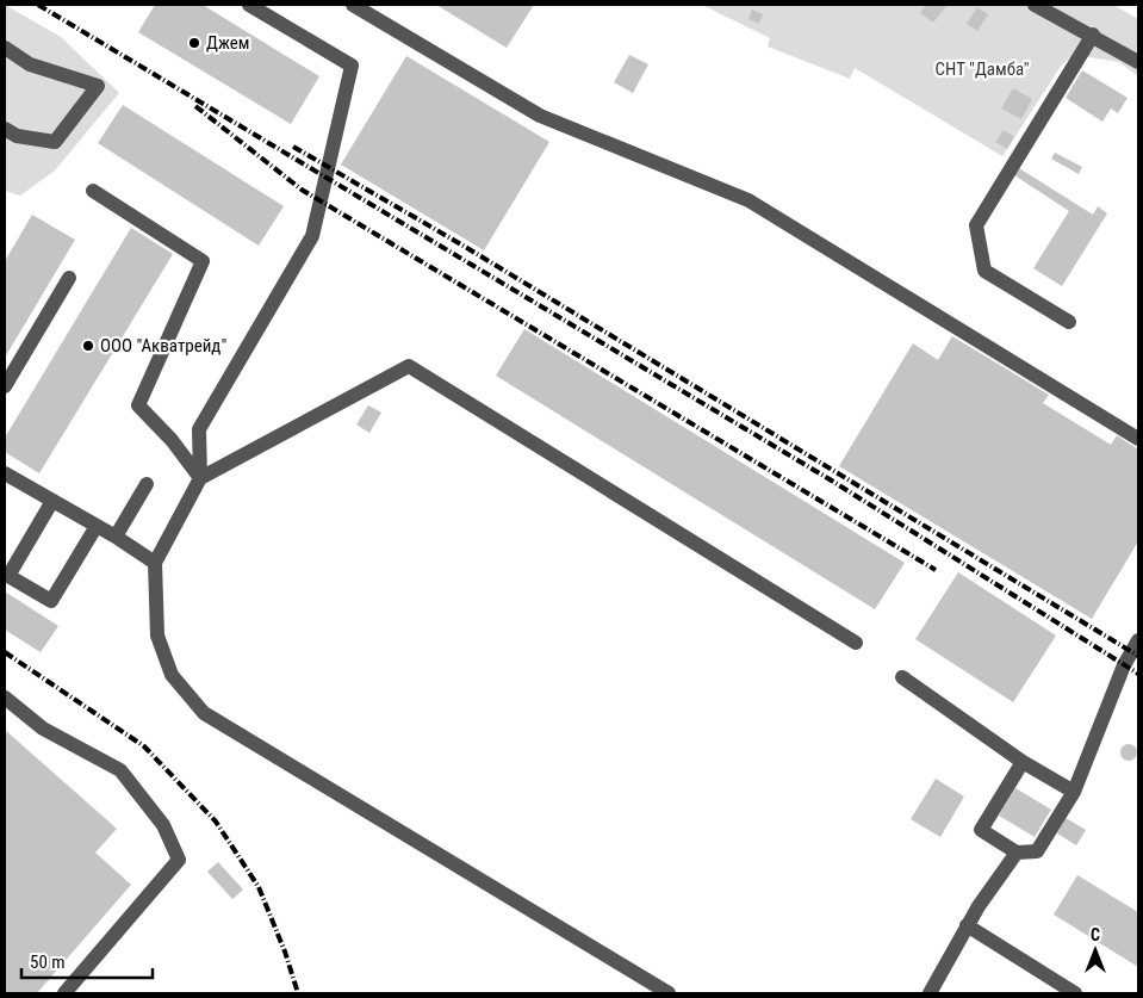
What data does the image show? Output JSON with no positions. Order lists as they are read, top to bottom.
{
  "parks": ["СНТ \"Дамба\""],
  "places": ["Джем", "ООО \"Акватрейд\""],
  "scale_bar": "50 m",
  "north": "top"
}
